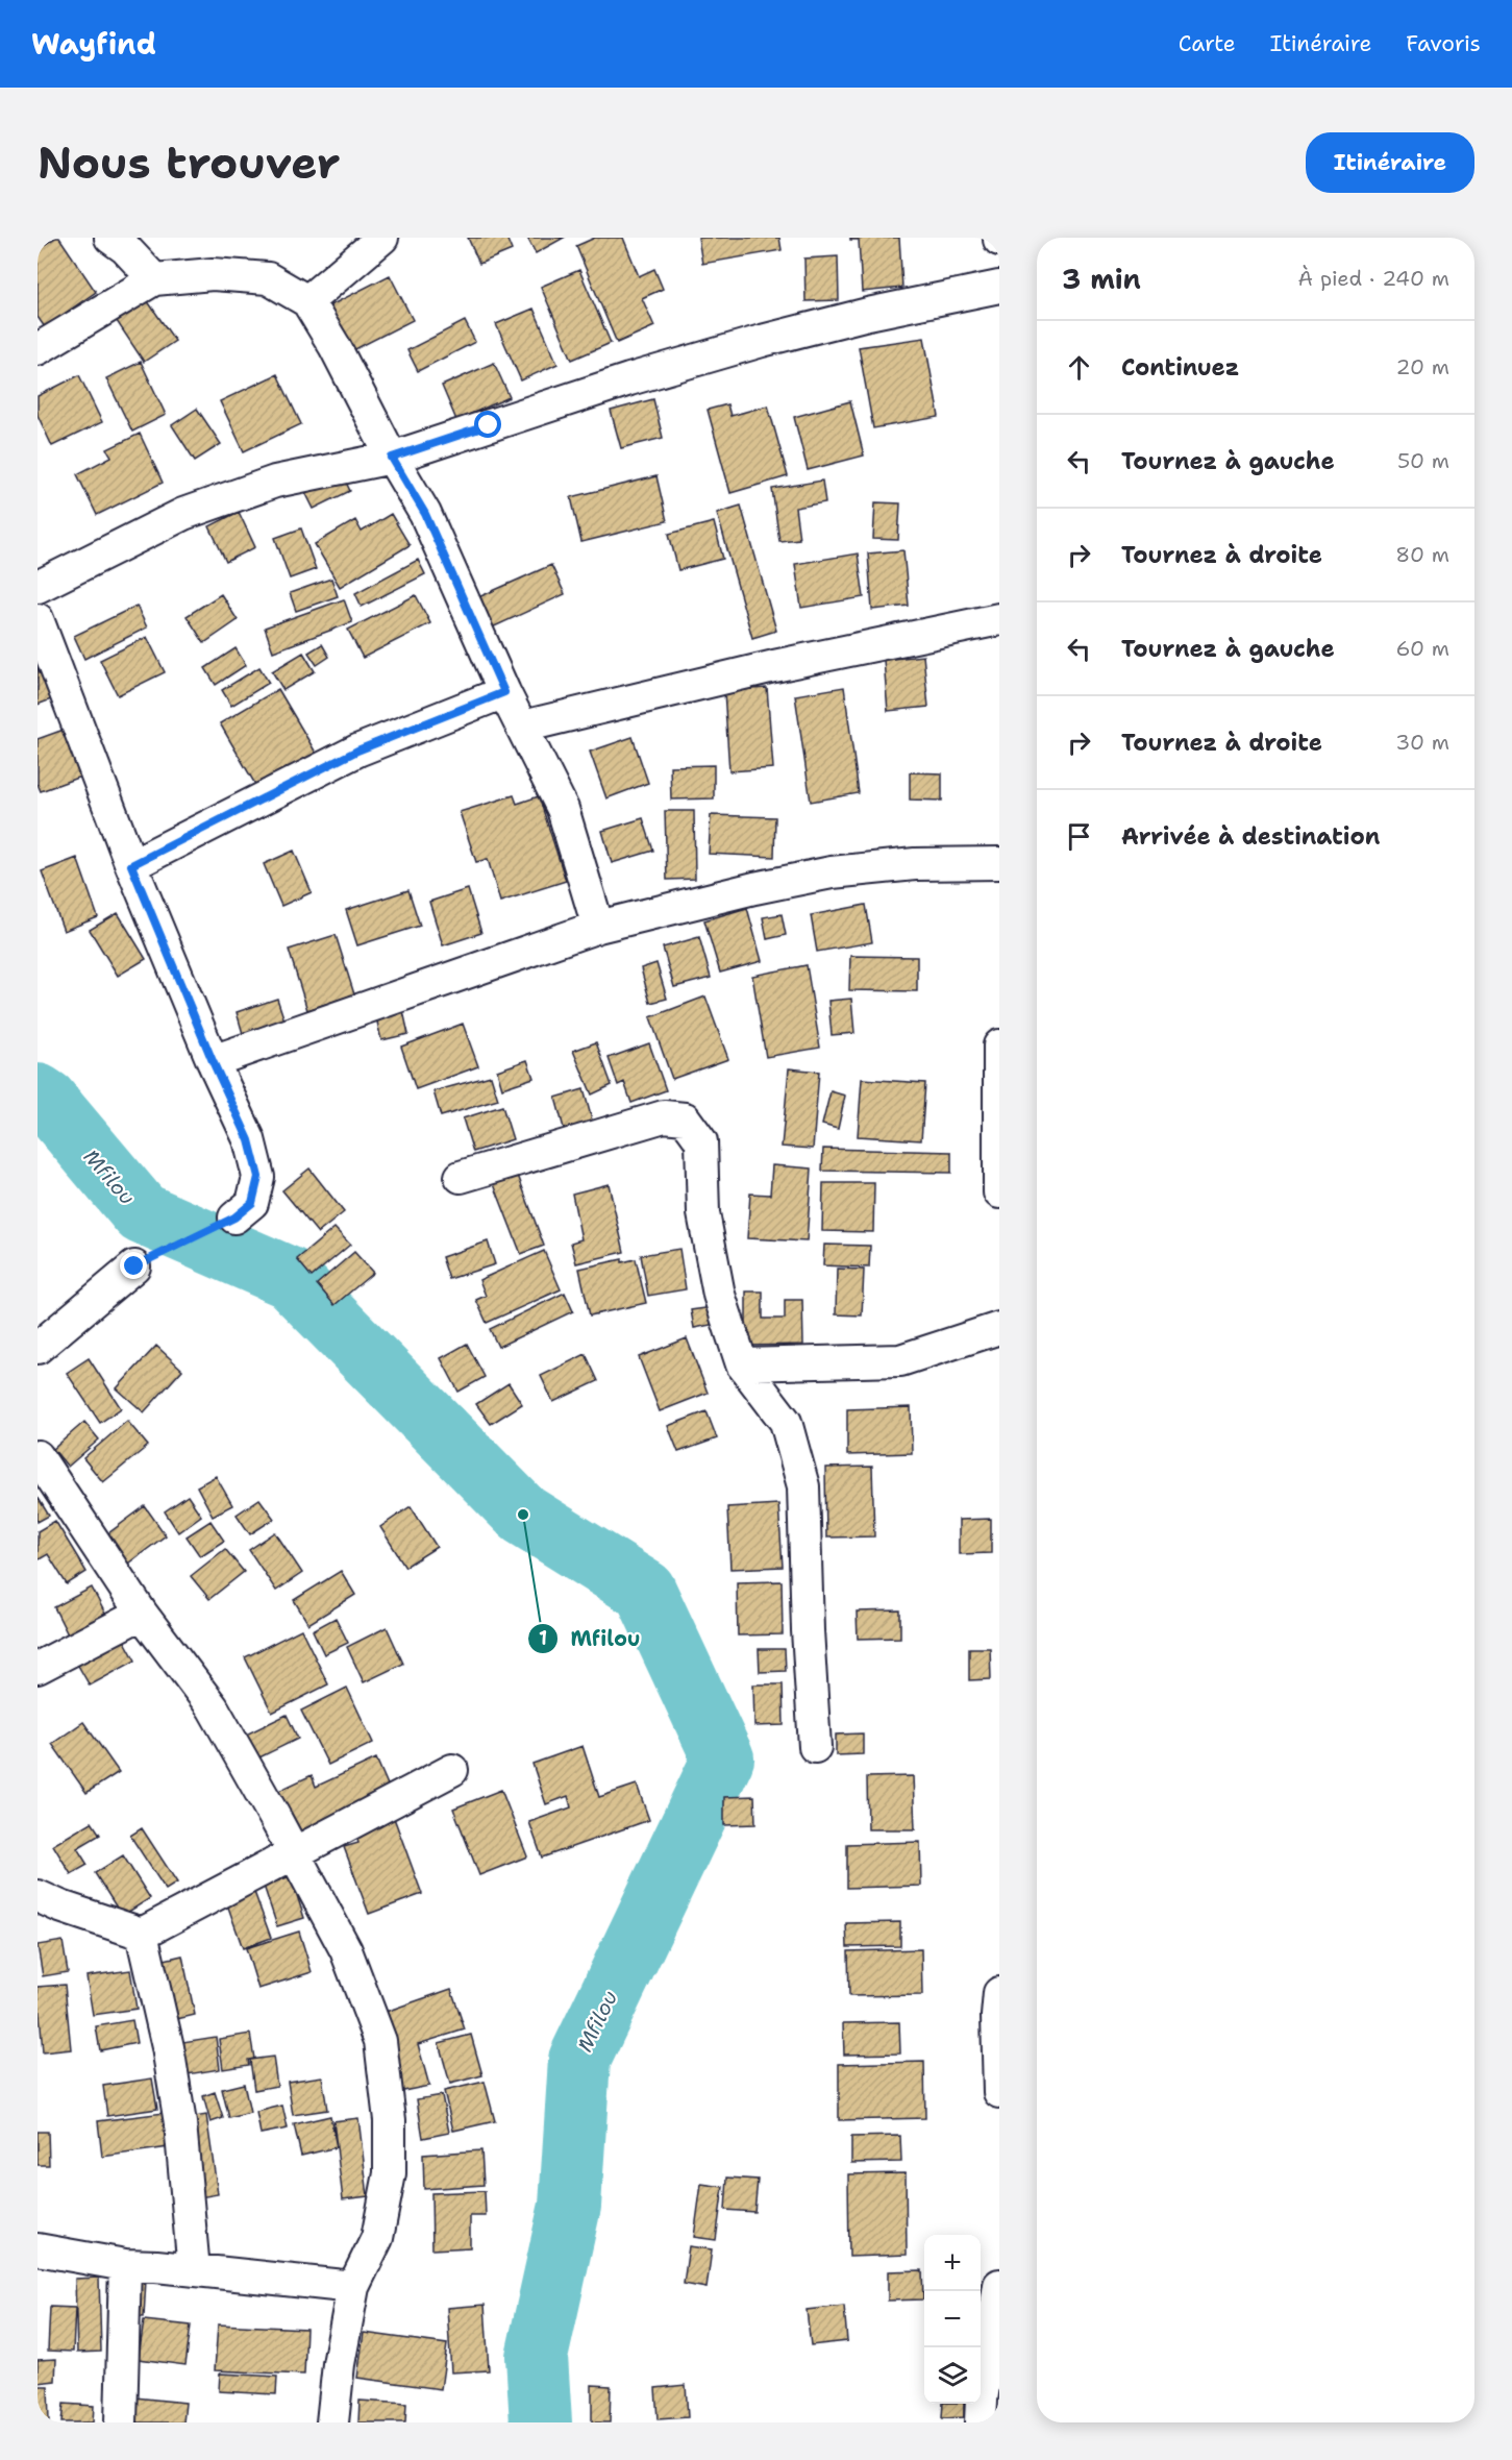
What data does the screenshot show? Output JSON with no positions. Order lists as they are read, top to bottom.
{
  "water": ["Mfilou"],
  "places": ["Mfilou"],
  "page": {
    "header": "Wayfind",
    "nav": ["Carte", "Itinéraire", "Favoris"],
    "buttons": "Itinéraire",
    "title": "Nous trouver",
    "heading": ["3 min", "À pied · 240 m"],
    "list": [
      ["Continuez", "20 m"],
      ["Tournez à gauche", "50 m"],
      ["Tournez à droite", "80 m"],
      ["Tournez à gauche", "60 m"],
      ["Tournez à droite", "30 m"],
      "Arrivée à destination"
    ],
    "map_buttons": ["+", "−"]
  }
}
